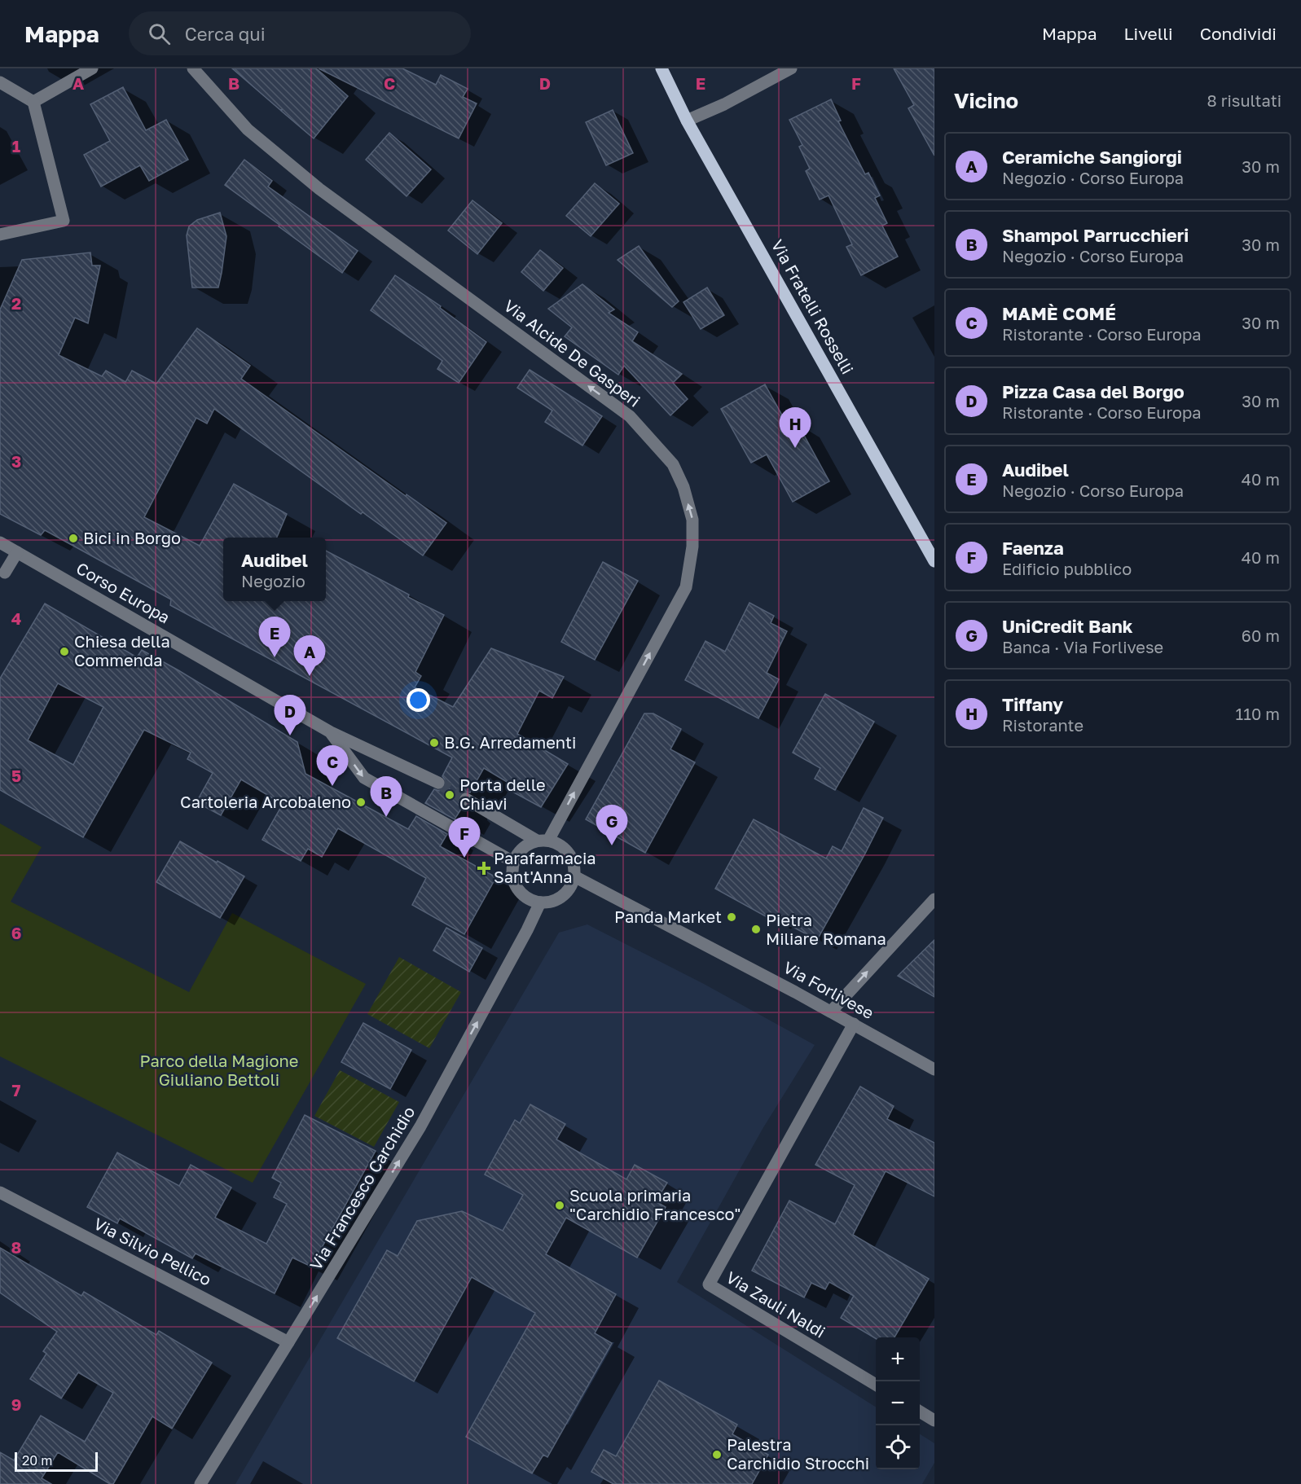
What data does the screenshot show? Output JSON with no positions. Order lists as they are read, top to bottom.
{
  "streets": {
    "main road": ["Via Fratelli Rosselli"],
    "street": [
      "Via Alcide De Gasperi",
      "Corso Europa",
      "Via Forlivese",
      "Via Francesco Carchidio",
      "Via Silvio Pellico",
      "Via Zauli Naldi"
    ]
  },
  "crossings": [
    ["Via Alcide De Gasperi", "Corso Europa"],
    ["Via Alcide De Gasperi", "Via Forlivese"],
    ["Via Alcide De Gasperi", "Via Francesco Carchidio"],
    ["Corso Europa", "Via Forlivese"],
    ["Corso Europa", "Via Francesco Carchidio"],
    ["Via Forlivese", "Via Francesco Carchidio"],
    ["Via Forlivese", "Via Zauli Naldi"],
    ["Via Francesco Carchidio", "Via Silvio Pellico"]
  ],
  "one_way": ["Via Alcide De Gasperi", "Via Francesco Carchidio"],
  "parks": ["Parco della Magione Giuliano Bettoli"],
  "places": {
    "other": [
      "Bici in Borgo",
      "Chiesa della Commenda",
      "B.G. Arredamenti",
      "Porta delle Chiavi",
      "Cartoleria Arcobaleno",
      "Panda Market",
      "Pietra Miliare Romana",
      "Scuola primaria \"Carchidio Francesco\"",
      "Palestra Carchidio Strocchi"
    ],
    "health": ["Parafarmacia Sant'Anna"]
  },
  "scale_bar": "20 m",
  "page": {
    "header": "Mappa",
    "search": "Cerca qui",
    "nav": ["Mappa", "Livelli", "Condividi"],
    "heading": ["Vicino", "8 risultati"],
    "list": [
      {
        "mark": "A",
        "name": "Ceramiche Sangiorgi",
        "note": "Negozio · Corso Europa",
        "value": "30 m"
      },
      {
        "mark": "B",
        "name": "Shampol Parrucchieri",
        "note": "Negozio · Corso Europa",
        "value": "30 m"
      },
      {
        "mark": "C",
        "name": "MAMÈ COMÉ",
        "note": "Ristorante · Corso Europa",
        "value": "30 m"
      },
      {
        "mark": "D",
        "name": "Pizza Casa del Borgo",
        "note": "Ristorante · Corso Europa",
        "value": "30 m"
      },
      {
        "mark": "E",
        "name": "Audibel",
        "note": "Negozio · Corso Europa",
        "value": "40 m"
      },
      {
        "mark": "F",
        "name": "Faenza",
        "note": "Edificio pubblico",
        "value": "40 m"
      },
      {
        "mark": "G",
        "name": "UniCredit Bank",
        "note": "Banca · Via Forlivese",
        "value": "60 m"
      },
      {
        "mark": "H",
        "name": "Tiffany",
        "note": "Ristorante",
        "value": "110 m"
      }
    ],
    "pins": [
      "H",
      "E",
      "A",
      "D",
      "C",
      "B",
      "G",
      "F"
    ],
    "popup": ["Audibel", "Negozio"],
    "map_buttons": ["+", "−"],
    "scale": "20 m"
  },
  "grid": {
    "columns": [
      "A",
      "B",
      "C",
      "D",
      "E",
      "F"
    ],
    "rows": [
      "1",
      "2",
      "3",
      "4",
      "5",
      "6",
      "7",
      "8",
      "9"
    ]
  }
}
